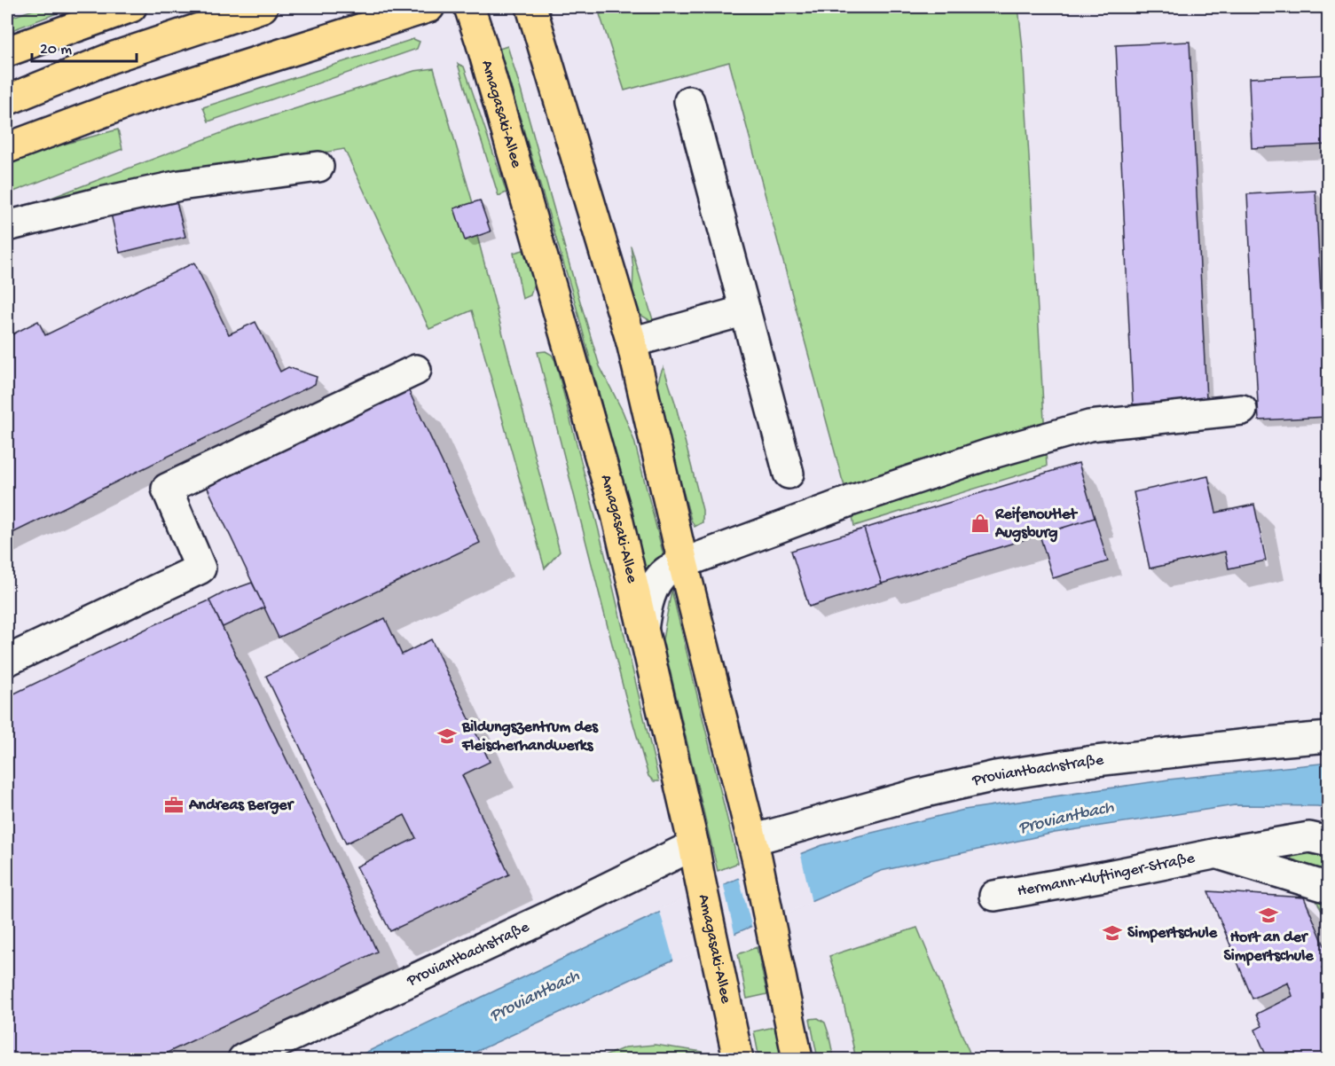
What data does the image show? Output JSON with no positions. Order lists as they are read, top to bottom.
{
  "streets": {
    "main road": ["Amagasaki-Allee"],
    "street": ["Proviantbachstraße", "Hermann-Kluftinger-Straße"]
  },
  "crossings": [
    ["Amagasaki-Allee", "Proviantbachstraße"]
  ],
  "water": ["Proviantbach"],
  "places": {
    "shop": ["Reifenoutlet Augsburg"],
    "school or university": ["Bildungszentrum des Fleischerhandwerks", "Hort an der Simpertschule", "Simpertschule"],
    "office": ["Andreas Berger"]
  },
  "scale_bar": "20 m"
}
